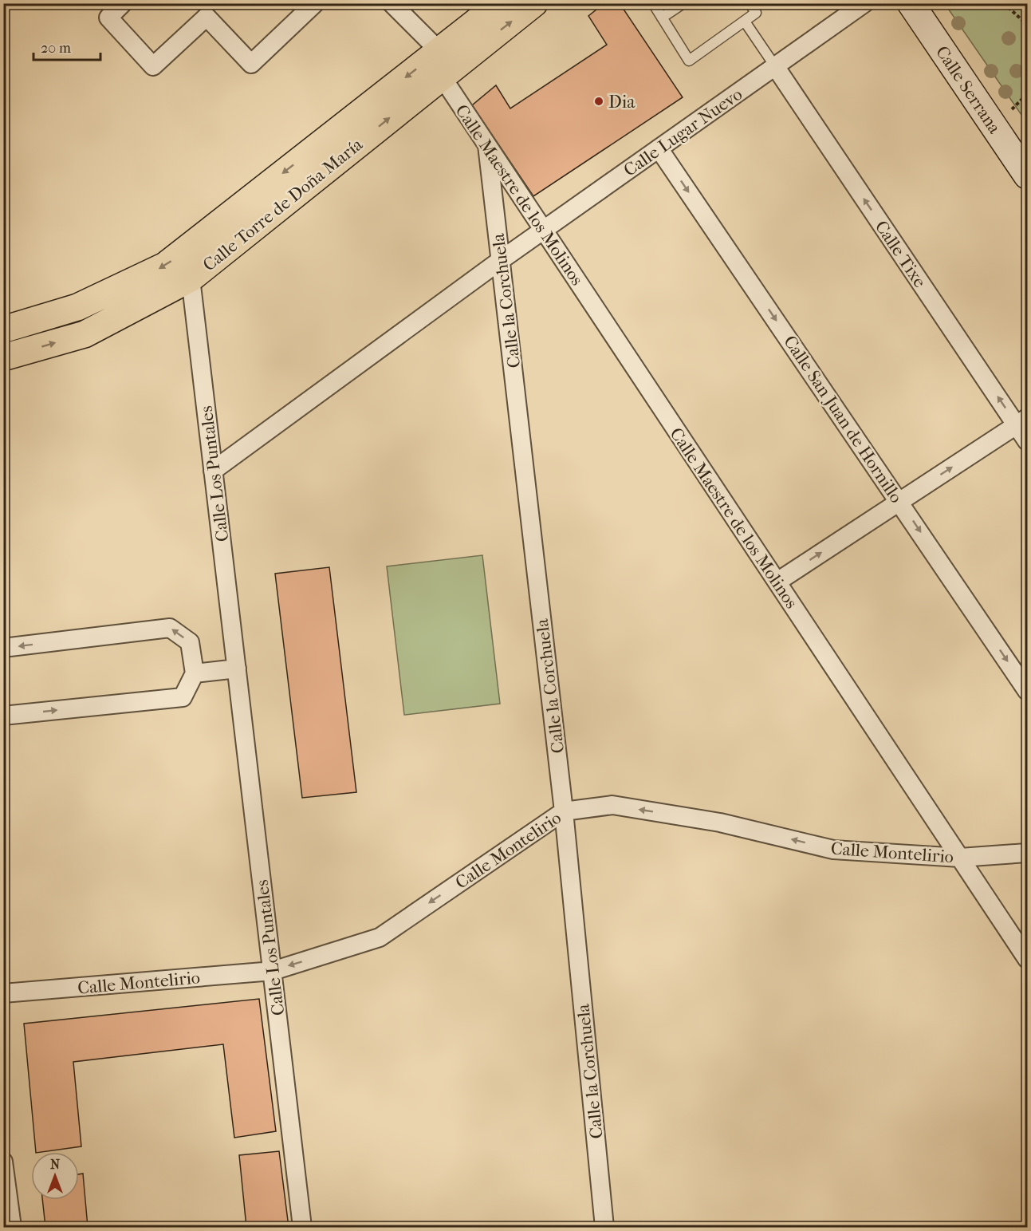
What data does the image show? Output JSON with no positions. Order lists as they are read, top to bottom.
{
  "streets": {
    "main road": ["Calle Torre de Doña María"],
    "street": [
      "Calle Serrana",
      "Calle Lugar Nuevo",
      "Calle Maestre de los Molinos",
      "Calle Tixe",
      "Calle la Corchuela",
      "Calle San Juan de Hornillo",
      "Calle Los Puntales",
      "Calle Montelirio"
    ]
  },
  "crossings": [
    ["Calle Lugar Nuevo", "Calle Maestre de los Molinos"],
    ["Calle Lugar Nuevo", "Calle Tixe"],
    ["Calle Lugar Nuevo", "Calle la Corchuela"],
    ["Calle Lugar Nuevo", "Calle San Juan de Hornillo"],
    ["Calle Lugar Nuevo", "Calle Los Puntales"],
    ["Calle Maestre de los Molinos", "Calle Torre de Doña María"],
    ["Calle Maestre de los Molinos", "Calle la Corchuela"],
    ["Calle Maestre de los Molinos", "Calle Montelirio"],
    ["Calle Torre de Doña María", "Calle Los Puntales"],
    ["Calle la Corchuela", "Calle Montelirio"],
    ["Calle Los Puntales", "Calle Montelirio"]
  ],
  "one_way": ["Calle Tixe", "Calle San Juan de Hornillo", "Calle Montelirio"],
  "places": ["Dia"],
  "scale_bar": "20 m",
  "north": "top"
}
